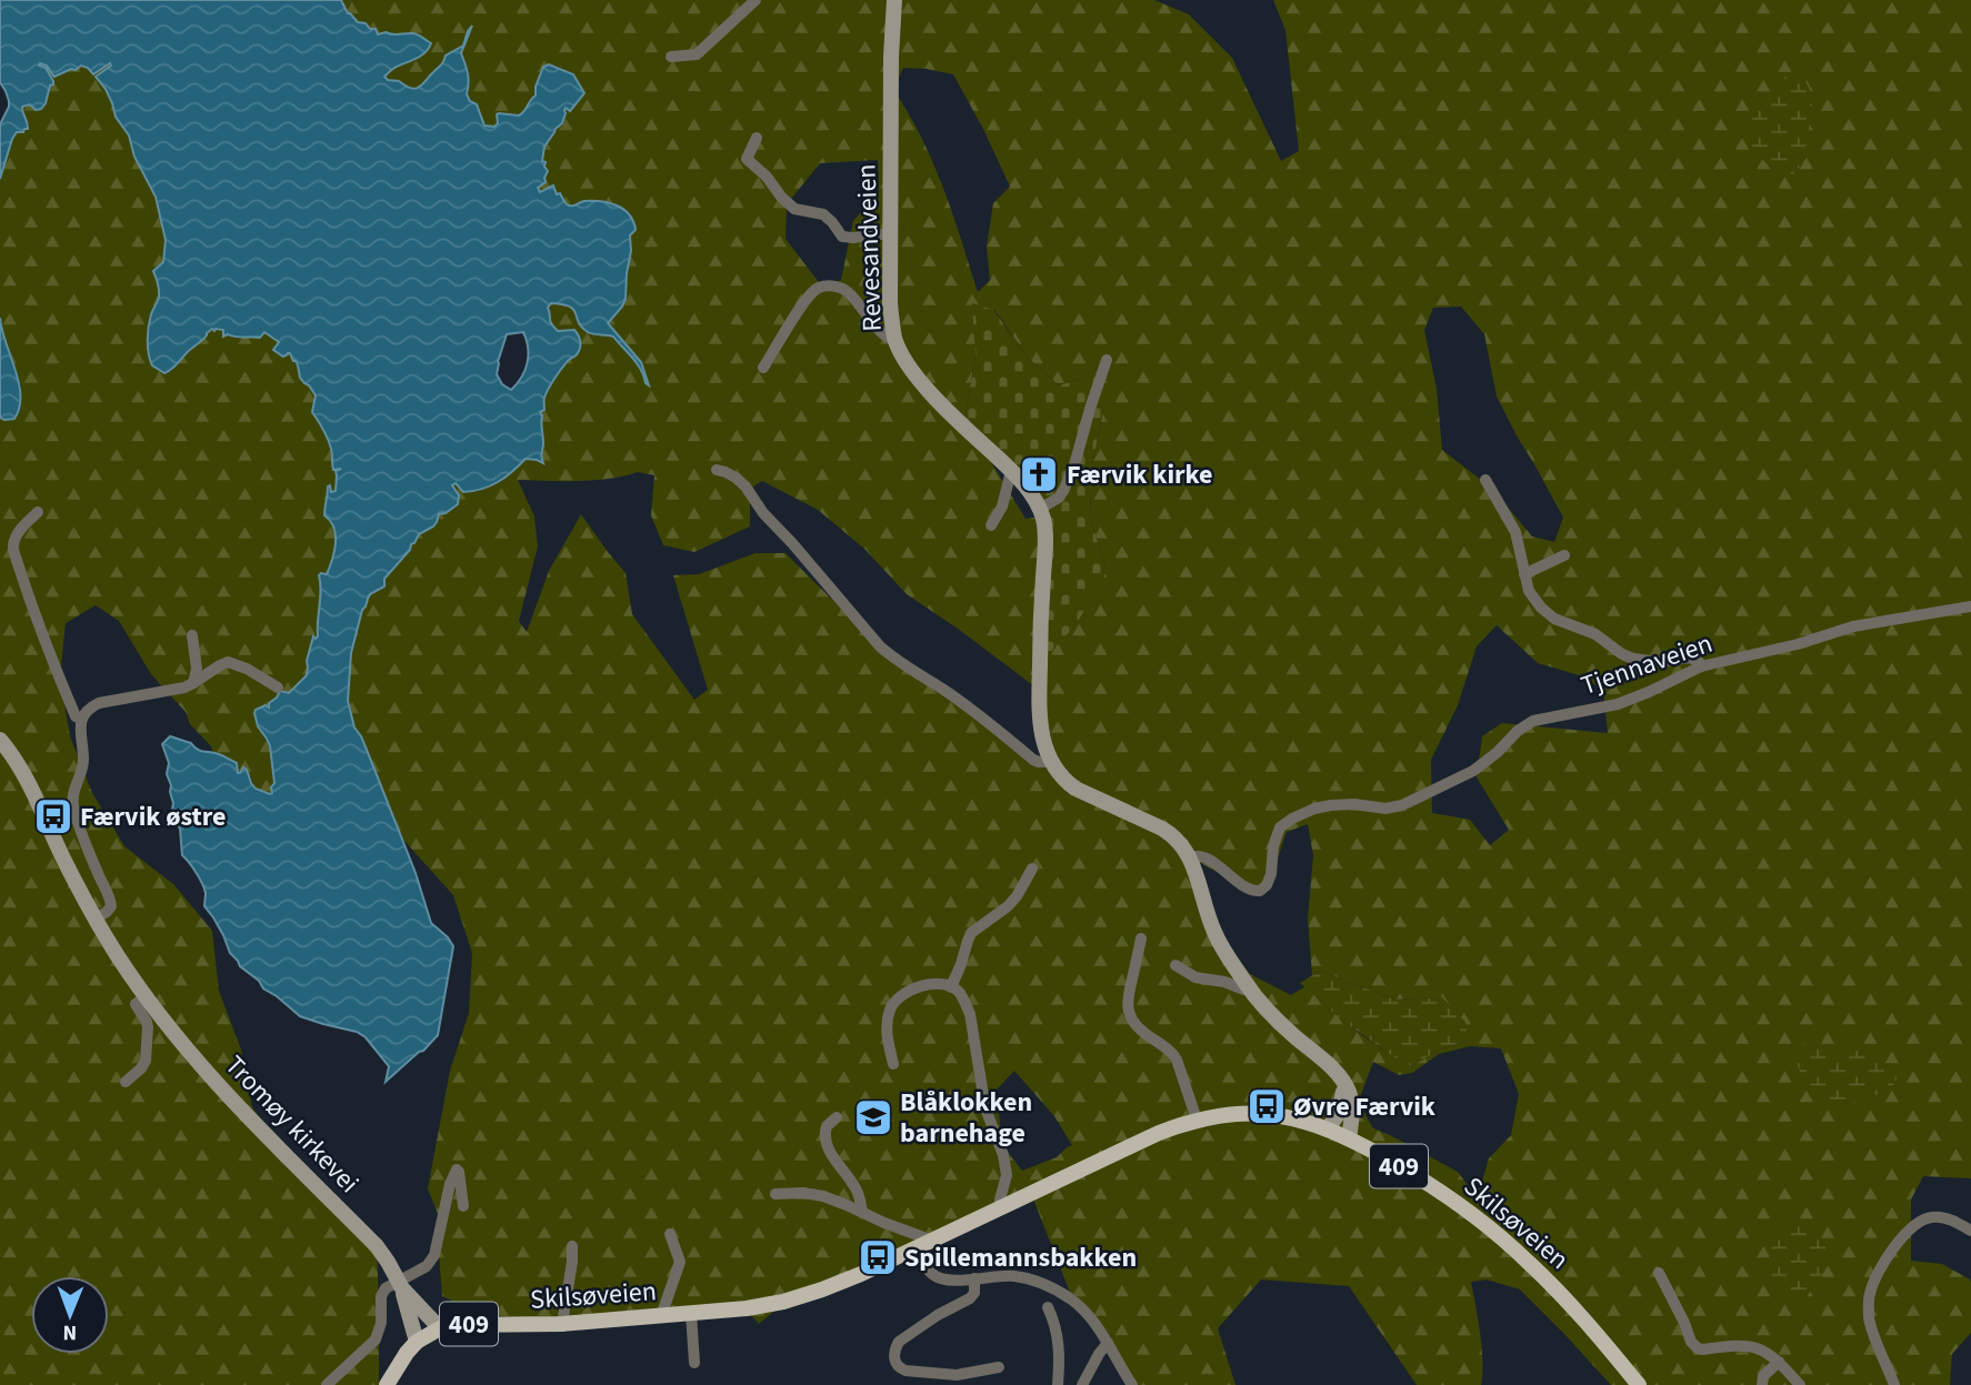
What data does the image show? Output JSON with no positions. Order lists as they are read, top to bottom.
{
  "streets": {
    "main road": [
      "Revesandveien",
      "Tromøy kirkevei",
      "409",
      "Skilsøveien"
    ],
    "street": ["Tjennaveien"]
  },
  "crossings": [
    ["Tromøy kirkevei", "Skilsøveien"]
  ],
  "places": {
    "church": ["Færvik kirke"],
    "bus stop": ["Færvik østre", "Øvre Færvik", "Spillemannsbakken"],
    "school or university": ["Blåklokken barnehage"]
  },
  "north": "bottom"
}
